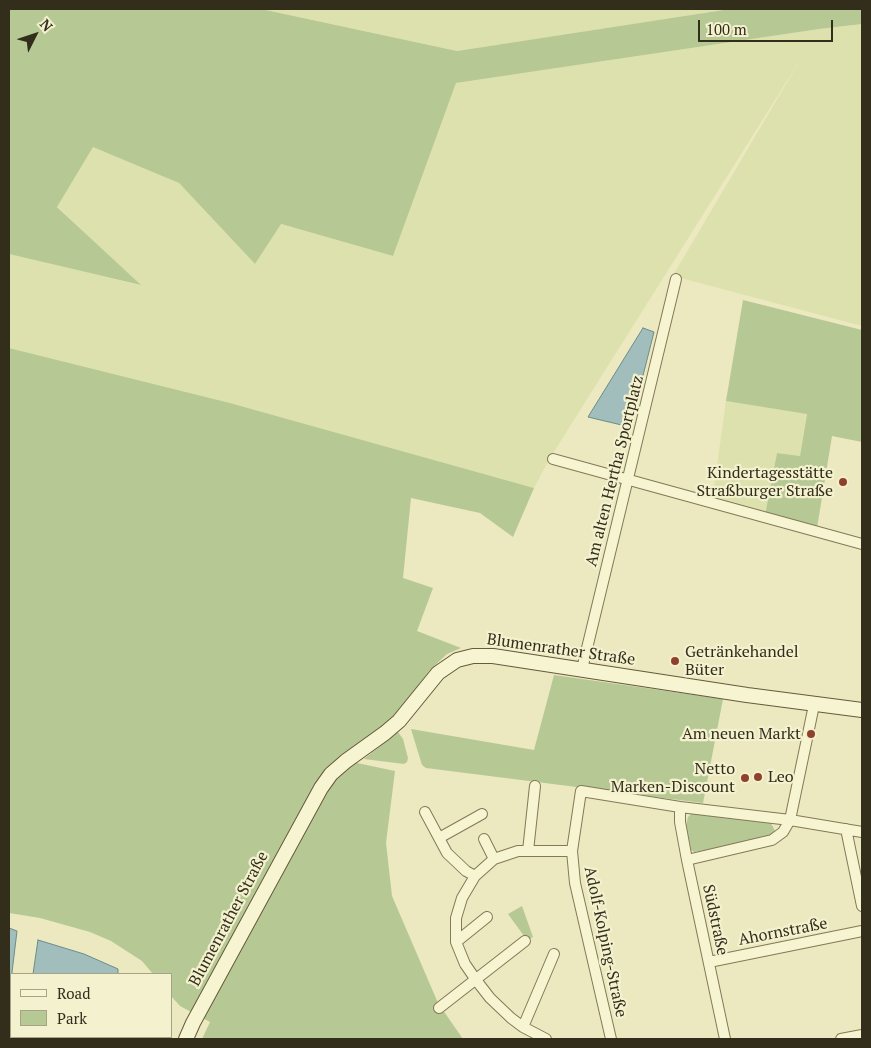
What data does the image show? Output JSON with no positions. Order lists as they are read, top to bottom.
{
  "streets": {
    "street": [
      "Am alten Hertha Sportplatz",
      "Blumenrather Straße",
      "Südstraße",
      "Ahornstraße",
      "Adolf-Kolping-Straße"
    ]
  },
  "crossings": [
    ["Am alten Hertha Sportplatz", "Blumenrather Straße"],
    ["Südstraße", "Ahornstraße"],
    ["Südstraße", "Adolf-Kolping-Straße"]
  ],
  "places": [
    "Kindertagesstätte Straßburger Straße",
    "Getränkehandel Büter",
    "Am neuen Markt",
    "Leo",
    "Netto Marken-Discount"
  ],
  "legend": ["Road", "Park"],
  "scale_bar": "100 m",
  "north": "top right"
}
